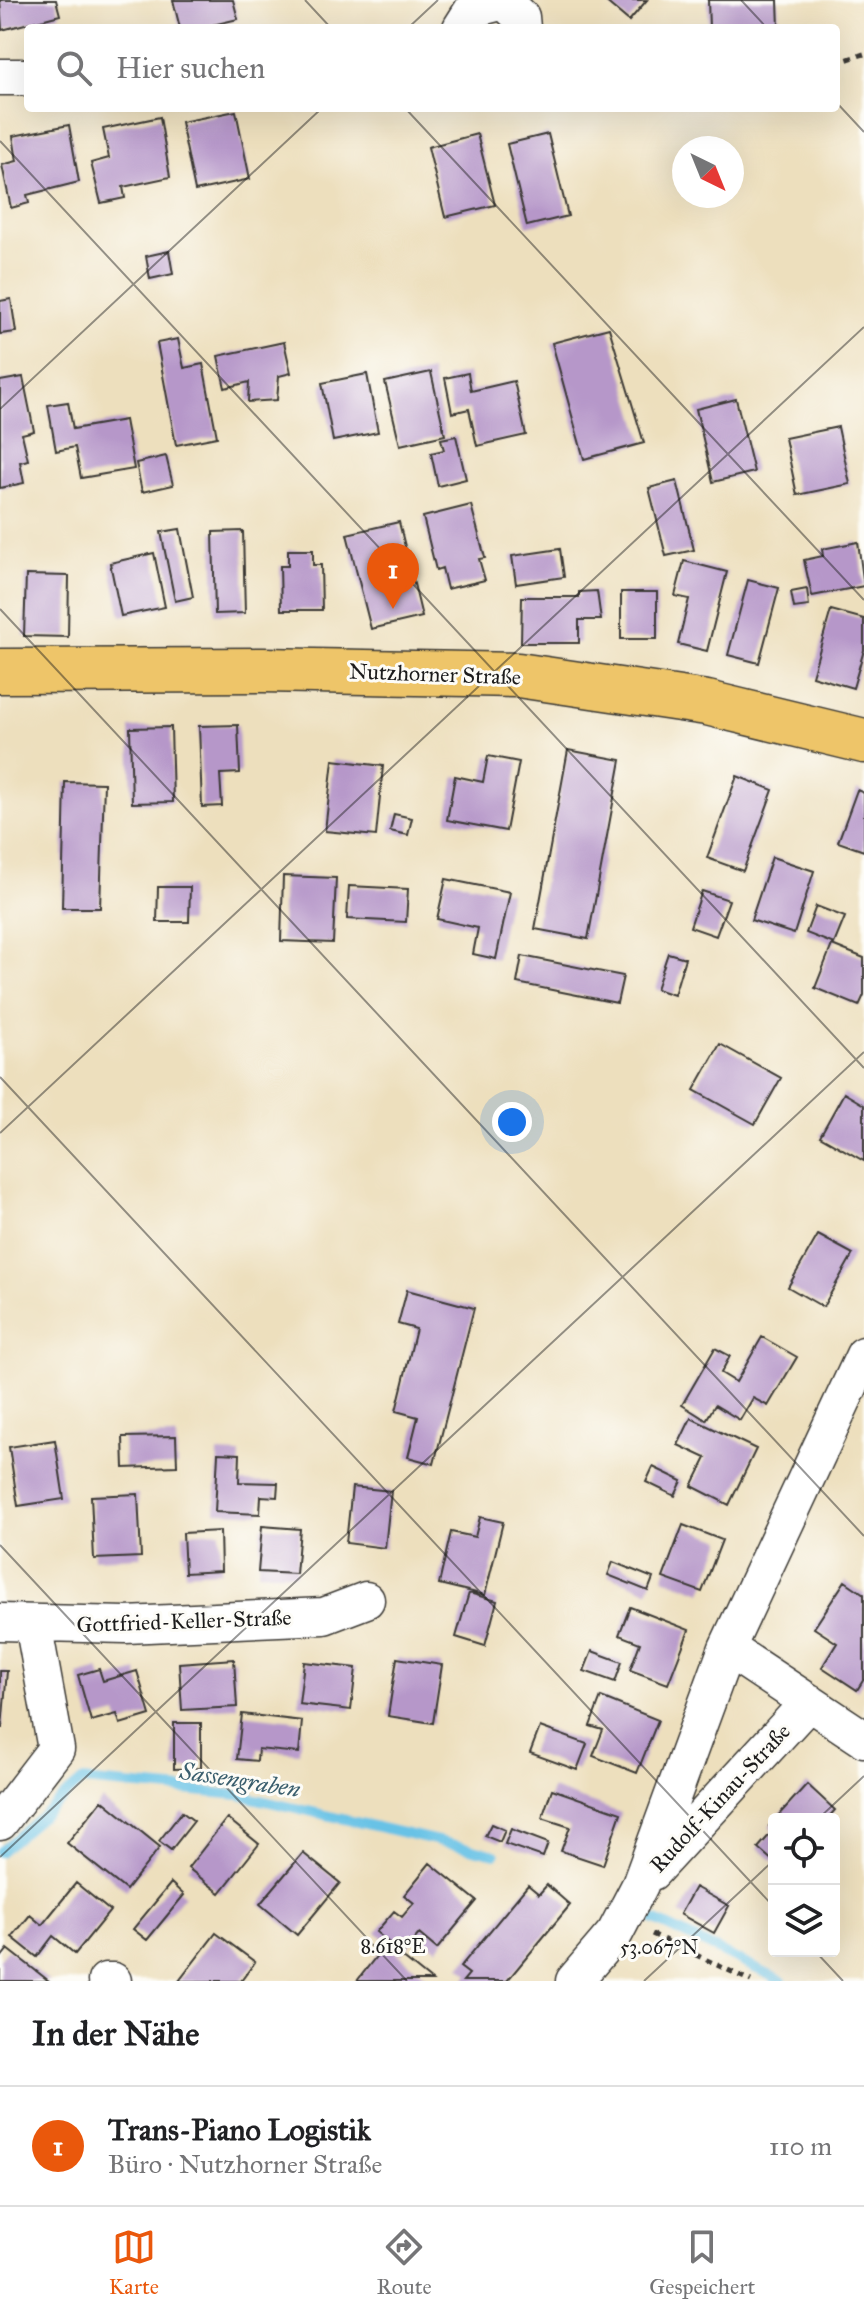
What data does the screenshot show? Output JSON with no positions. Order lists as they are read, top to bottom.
{
  "streets": {
    "main road": ["Nutzhorner Straße"],
    "street": ["Gottfried-Keller-Straße", "Rudolf-Kinau-Straße"]
  },
  "water": ["Sassengraben"],
  "north": "bottom right",
  "page": {
    "search": "Hier suchen",
    "pins": "1",
    "heading": "In der Nähe",
    "list": [
      {
        "mark": "1",
        "name": "Trans-Piano Logistik",
        "note": "Büro · Nutzhorner Straße",
        "value": "110 m"
      }
    ],
    "nav": ["Karte", "Route", "Gespeichert"]
  },
  "coordinates": ["8.618°E", "53.067°N"]
}
